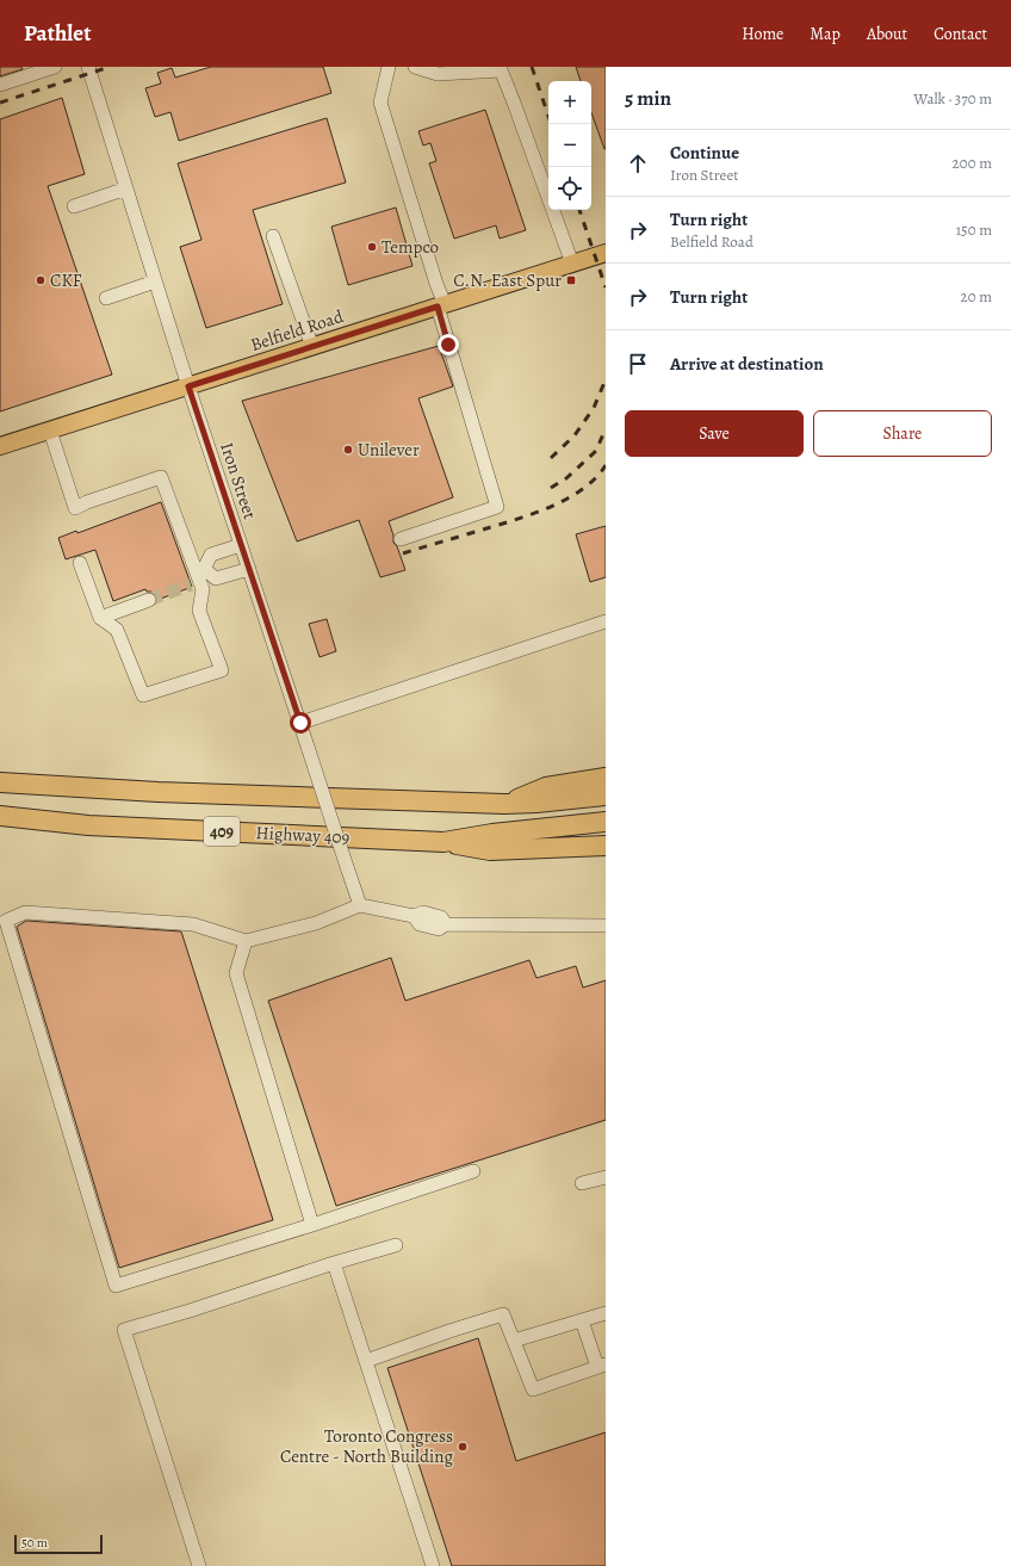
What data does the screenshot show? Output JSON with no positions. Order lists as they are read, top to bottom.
{
  "streets": {
    "highway": ["409", "Highway 409"],
    "main road": ["Belfield Road"],
    "street": ["Iron Street"]
  },
  "crossings": [
    ["Belfield Road", "Iron Street"]
  ],
  "places": {
    "other": [
      "Tempco",
      "CKF",
      "Unilever",
      "Toronto Congress Centre - North Building"
    ],
    "transit": ["C.N. East Spur"]
  },
  "scale_bar": "50 m",
  "page": {
    "header": "Pathlet",
    "nav": [
      "Home",
      "Map",
      "About",
      "Contact"
    ],
    "heading": ["5 min", "Walk · 370 m"],
    "map_buttons": ["+", "−"],
    "list": [
      ["Continue", "Iron Street", "200 m"],
      ["Turn right", "Belfield Road", "150 m"],
      ["Turn right", "20 m"],
      "Arrive at destination"
    ],
    "buttons": ["Save", "Share"],
    "scale": "50 m"
  }
}
